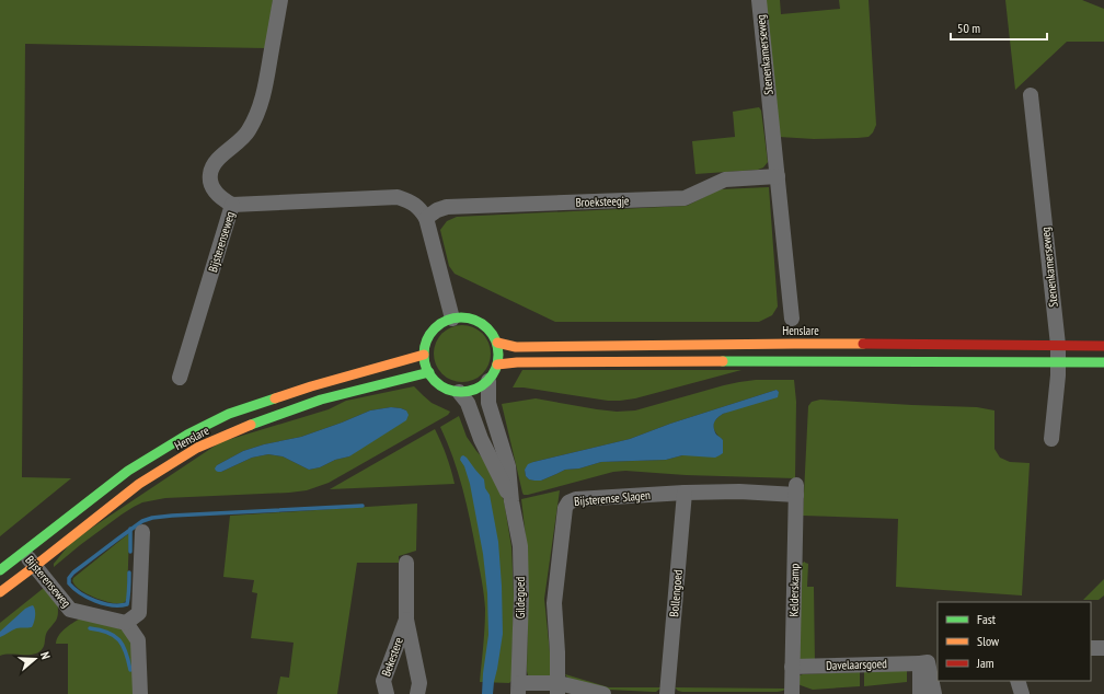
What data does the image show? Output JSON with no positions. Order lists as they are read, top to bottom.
{
  "streets": {
    "street": [
      "Stenenkamerseweg",
      "Broeksteegje",
      "Bijsterenseweg",
      "Henslare",
      "Bijsterense Slagen",
      "Kelderskamp",
      "Bollengoed",
      "Gildegoed",
      "Bekestere",
      "Davelaarsgoed"
    ]
  },
  "crossings": [
    ["Stenenkamerseweg", "Broeksteegje"],
    ["Stenenkamerseweg", "Henslare"],
    ["Bijsterenseweg", "Henslare"],
    ["Henslare", "Gildegoed"],
    ["Bijsterense Slagen", "Kelderskamp"],
    ["Bijsterense Slagen", "Bollengoed"],
    ["Kelderskamp", "Davelaarsgoed"]
  ],
  "legend": ["Fast", "Slow", "Jam"],
  "scale_bar": "50 m",
  "north": "right"
}
